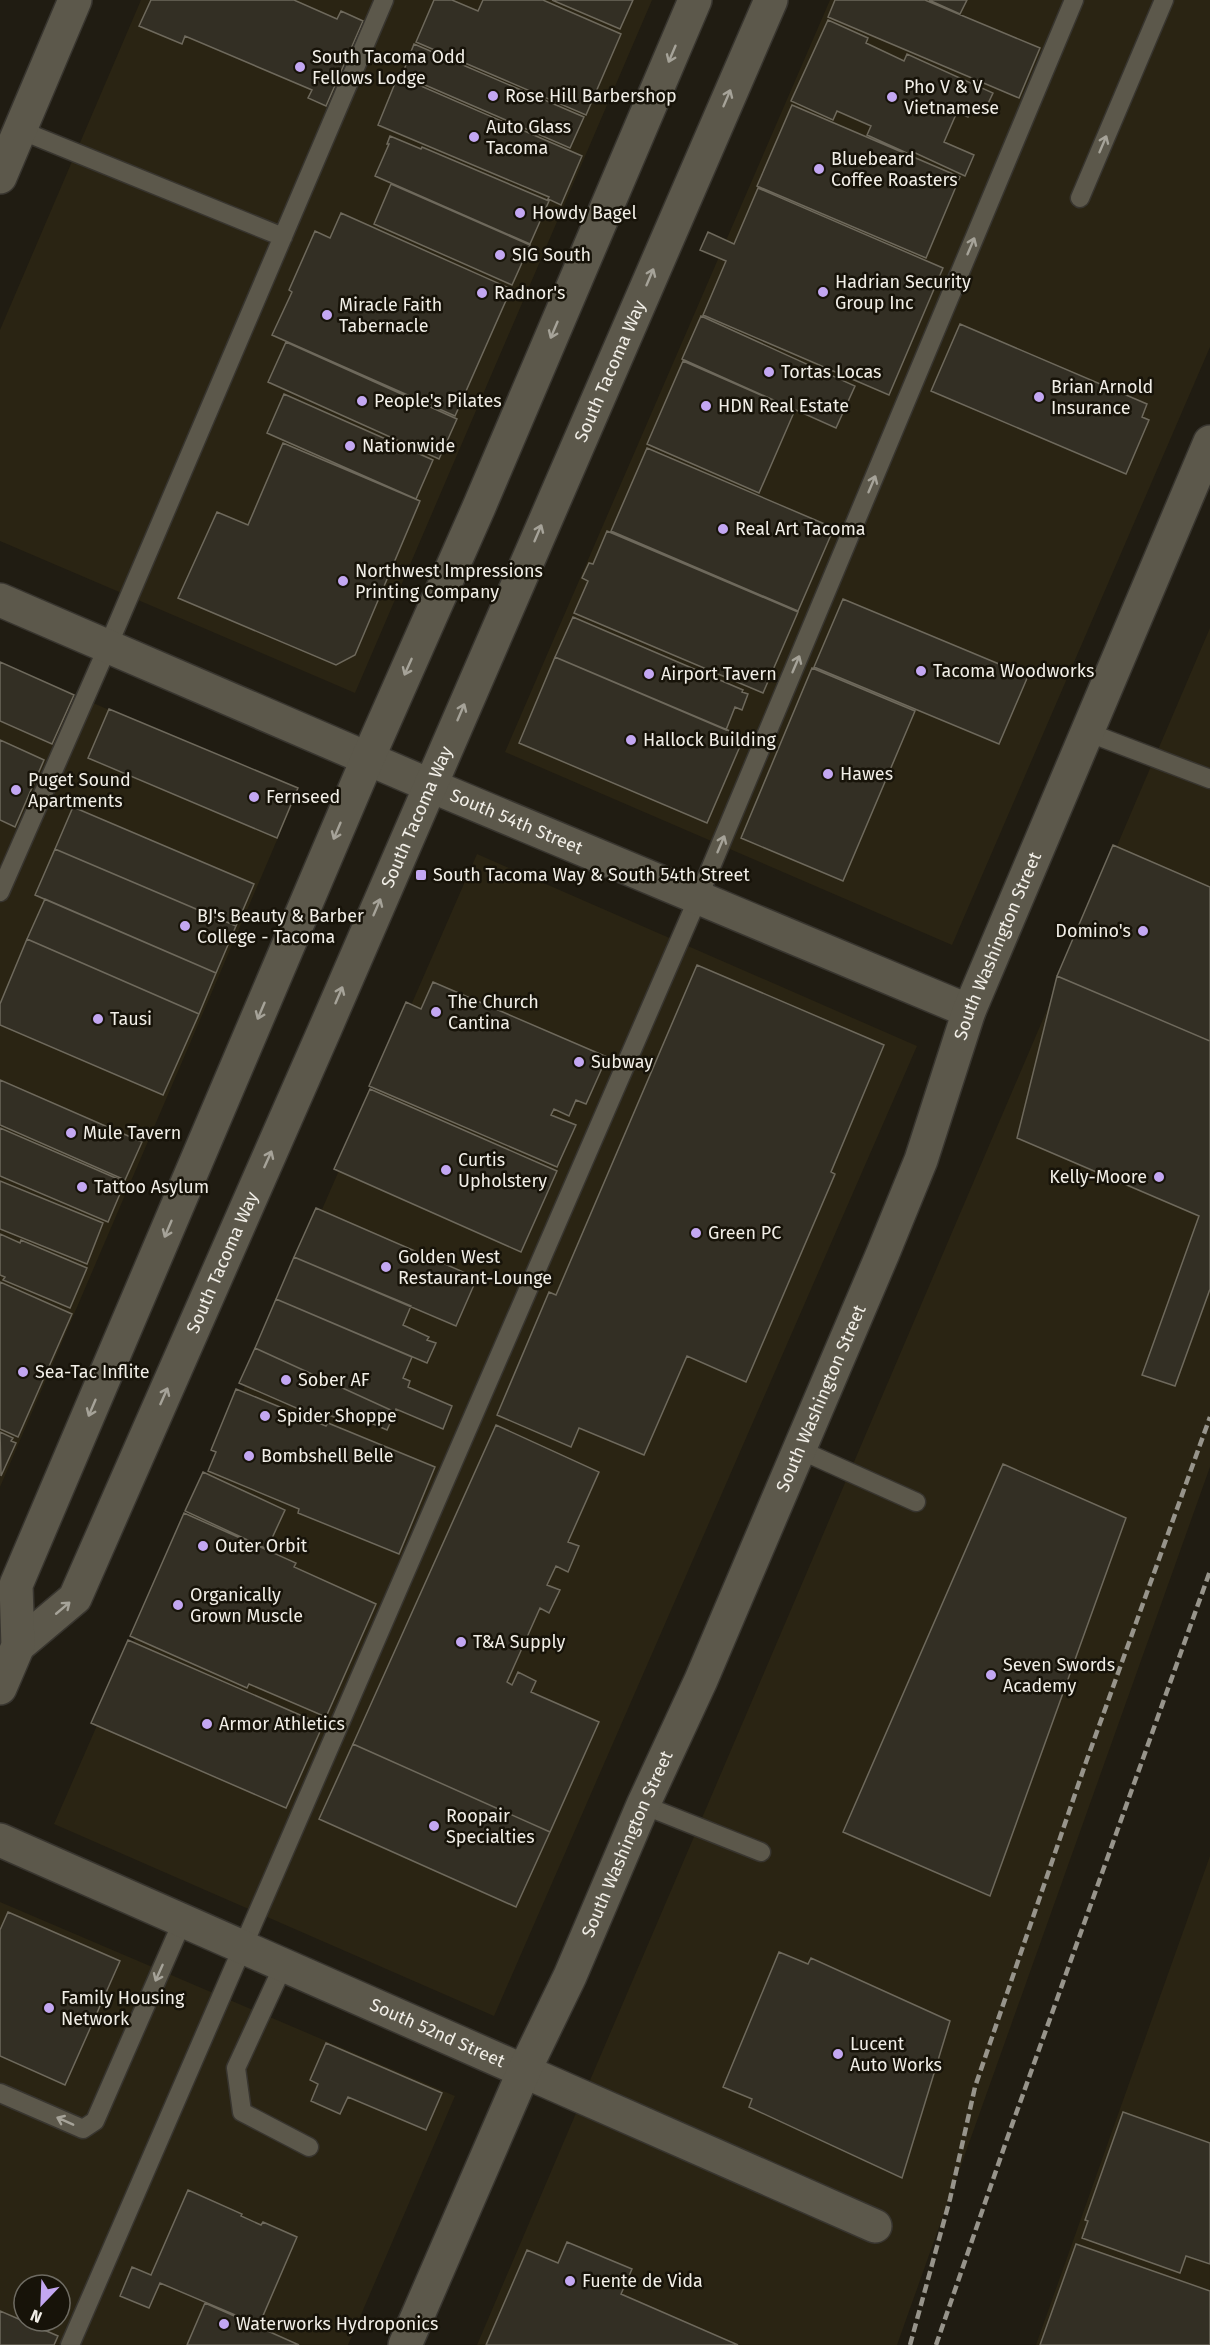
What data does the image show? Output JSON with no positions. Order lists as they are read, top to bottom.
{
  "streets": {
    "street": [
      "South Tacoma Way",
      "South 54th Street",
      "South Washington Street",
      "South 52nd Street"
    ]
  },
  "crossings": [
    ["South Tacoma Way", "South 54th Street"],
    ["South 54th Street", "South Washington Street"],
    ["South Washington Street", "South 52nd Street"]
  ],
  "places": {
    "other": [
      "South Tacoma Odd Fellows Lodge",
      "Rose Hill Barbershop",
      "Pho V & V Vietnamese",
      "Auto Glass Tacoma",
      "Bluebeard Coffee Roasters",
      "Howdy Bagel",
      "SIG South",
      "Hadrian Security Group Inc",
      "Radnor's",
      "Miracle Faith Tabernacle",
      "Tortas Locas",
      "Brian Arnold Insurance",
      "People's Pilates",
      "HDN Real Estate",
      "Nationwide",
      "Real Art Tacoma",
      "Northwest Impressions Printing Company",
      "Tacoma Woodworks",
      "Airport Tavern",
      "Hallock Building",
      "Hawes",
      "Puget Sound Apartments",
      "Fernseed",
      "BJ's Beauty & Barber College - Tacoma",
      "Domino's",
      "The Church Cantina",
      "Tausi",
      "Subway",
      "Mule Tavern",
      "Curtis Upholstery",
      "Kelly-Moore",
      "Tattoo Asylum",
      "Green PC",
      "Golden West Restaurant-Lounge",
      "Sea-Tac Inflite",
      "Sober AF",
      "Spider Shoppe",
      "Bombshell Belle",
      "Outer Orbit",
      "Organically Grown Muscle",
      "T&A Supply",
      "Seven Swords Academy",
      "Armor Athletics",
      "Roopair Specialties",
      "Family Housing Network",
      "Lucent Auto Works",
      "Fuente de Vida",
      "Waterworks Hydroponics"
    ],
    "transit": ["South Tacoma Way & South 54th Street"]
  },
  "north": "bottom left"
}
